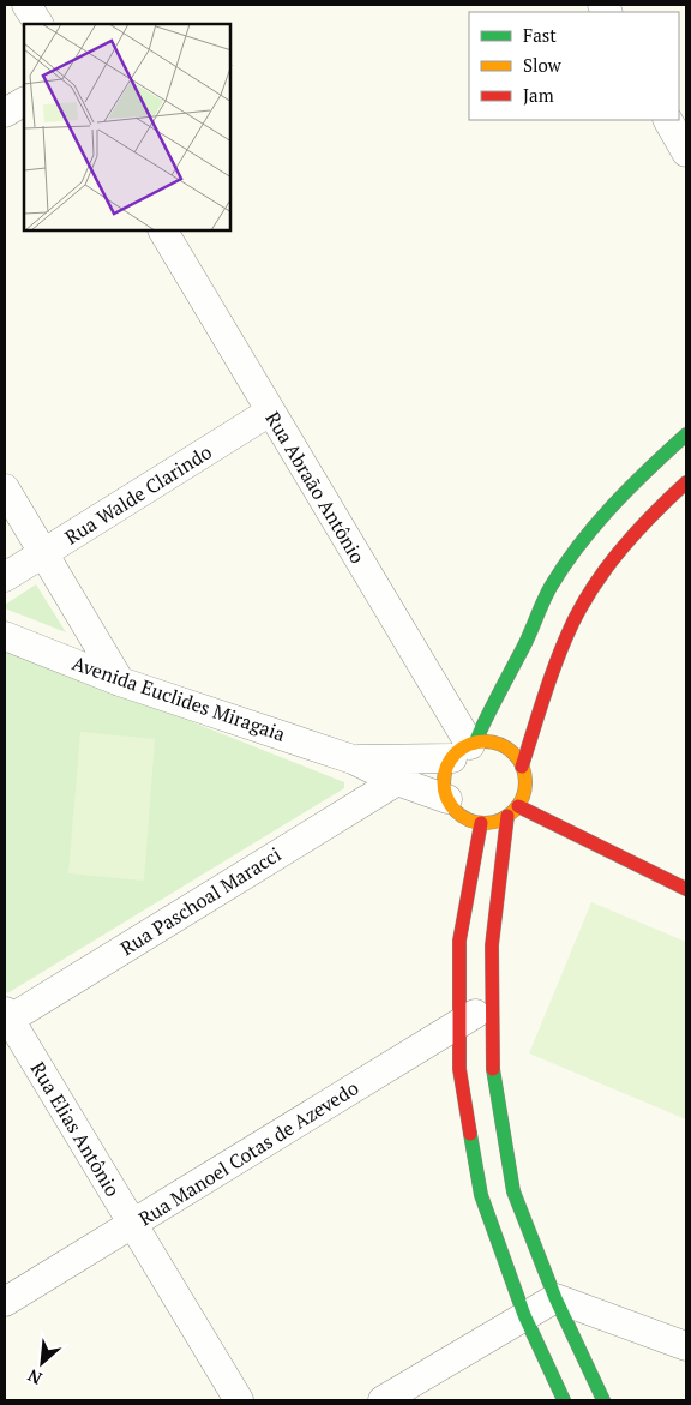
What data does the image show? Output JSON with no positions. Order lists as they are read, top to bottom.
{
  "streets": {
    "street": [
      "Rua Abraão Antônio",
      "Rua Walde Clarindo",
      "Avenida Euclides Miragaia",
      "Rua Paschoal Maracci",
      "Rua Elias Antônio",
      "Rua Manoel Cotas de Azevedo"
    ]
  },
  "crossings": [
    ["Rua Abraão Antônio", "Rua Walde Clarindo"],
    ["Rua Abraão Antônio", "Avenida Euclides Miragaia"],
    ["Avenida Euclides Miragaia", "Rua Paschoal Maracci"],
    ["Rua Paschoal Maracci", "Rua Elias Antônio"],
    ["Rua Elias Antônio", "Rua Manoel Cotas de Azevedo"]
  ],
  "legend": ["Fast", "Slow", "Jam"],
  "north": "bottom left"
}
